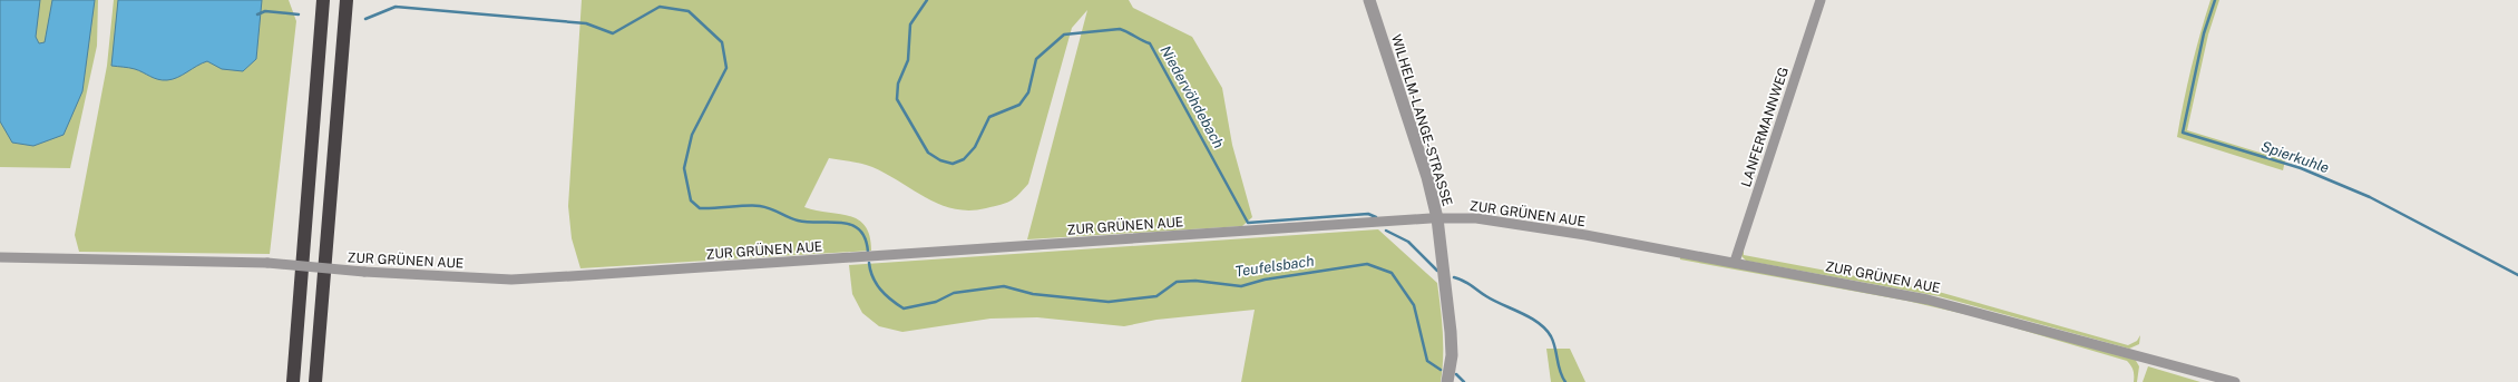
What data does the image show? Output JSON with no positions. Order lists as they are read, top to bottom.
{
  "streets": {
    "street": ["WILHELM-LANGE-STRASSE", "LANFERMANNWEG", "ZUR GRÜNEN AUE"]
  },
  "crossings": [
    ["WILHELM-LANGE-STRASSE", "ZUR GRÜNEN AUE"],
    ["LANFERMANNWEG", "ZUR GRÜNEN AUE"]
  ],
  "water": ["Niedervöhdebach", "Spierkuhle", "Teufelsbach"]
}
